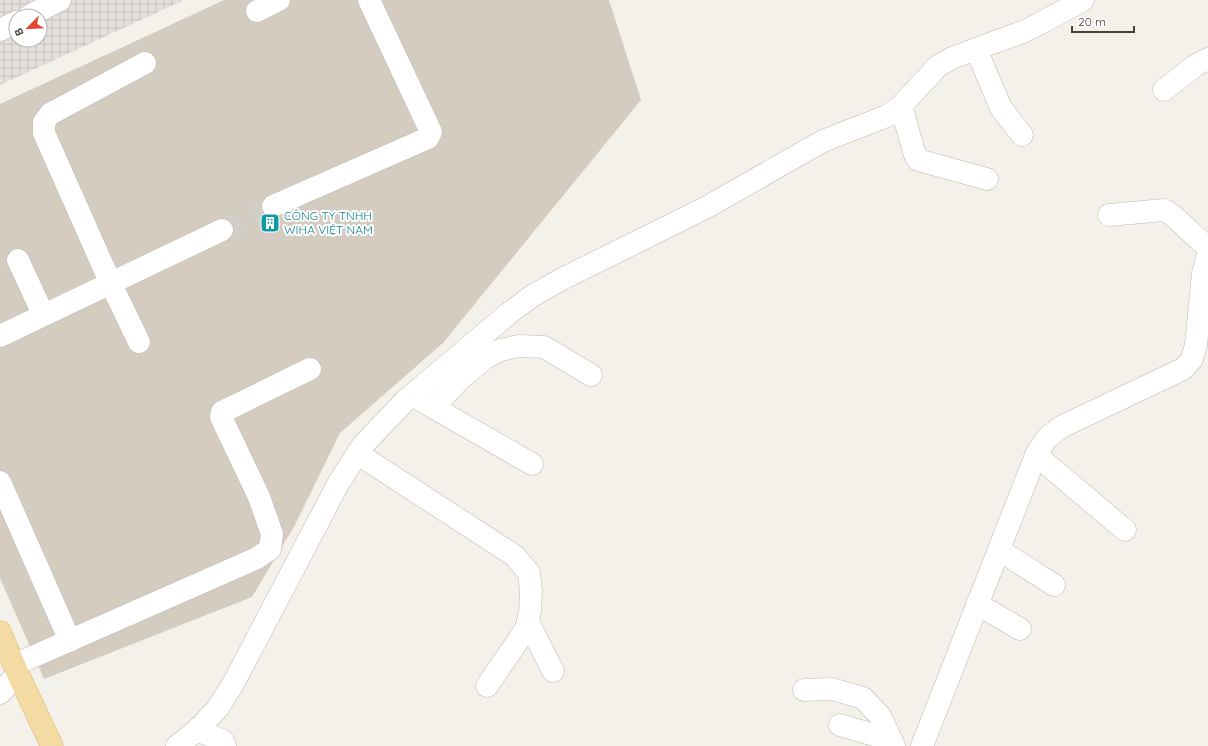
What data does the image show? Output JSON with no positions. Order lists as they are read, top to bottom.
{
  "places": {
    "building": ["CÔNG TY TNHH WIHA VIỆT NAM"]
  },
  "scale_bar": "20 m",
  "north": "bottom left"
}
